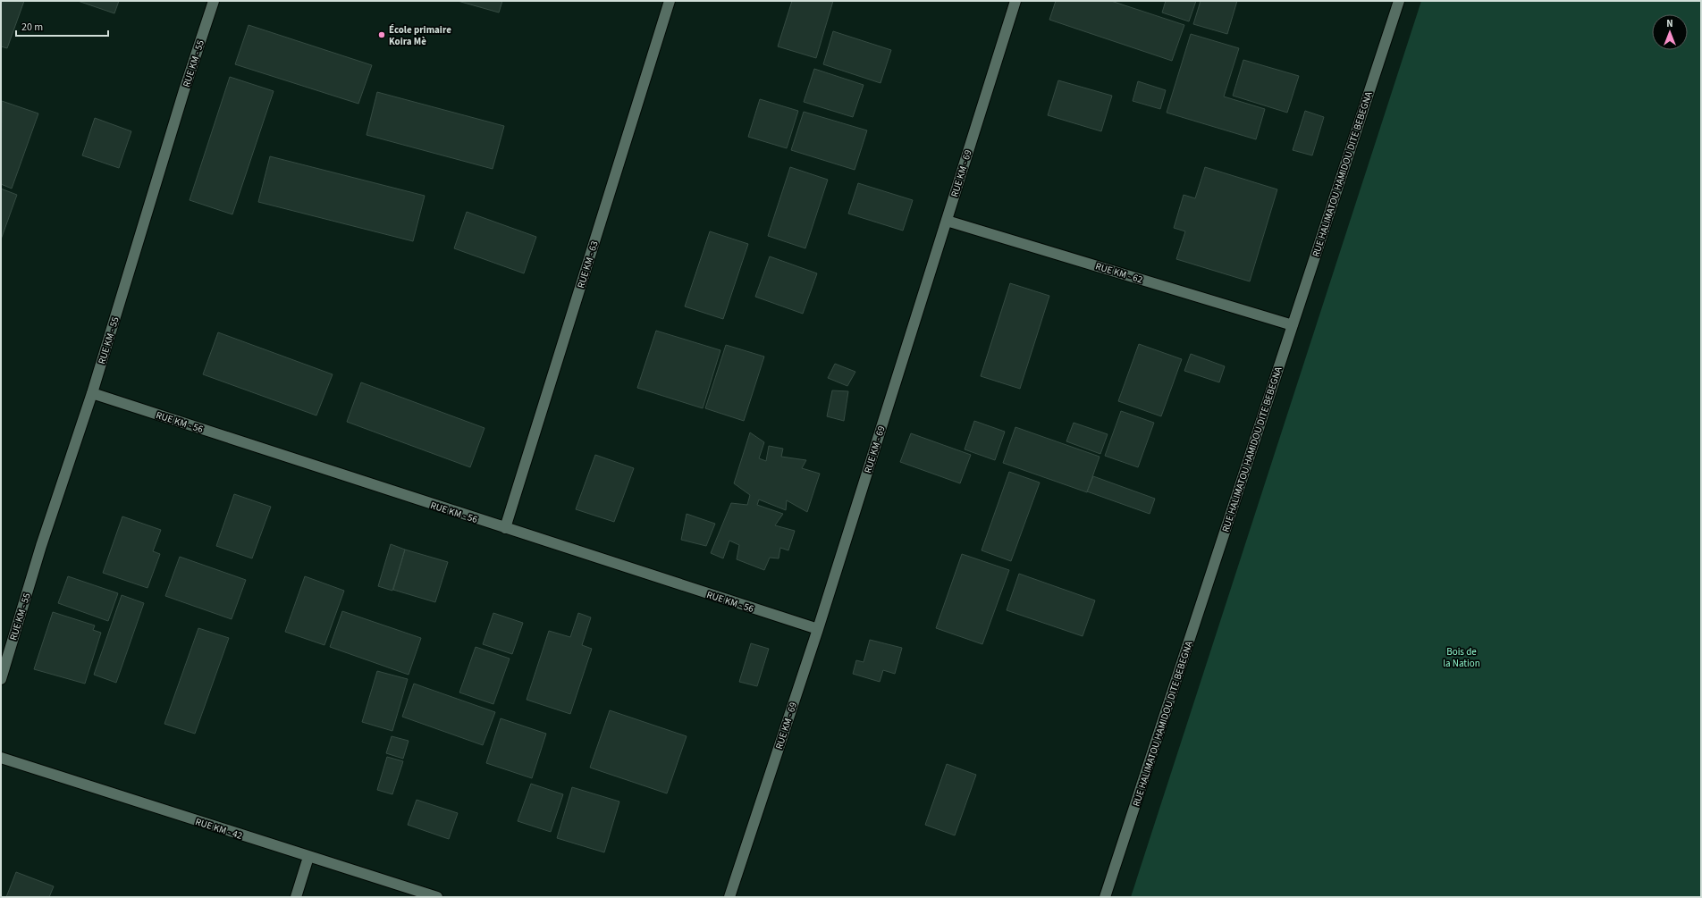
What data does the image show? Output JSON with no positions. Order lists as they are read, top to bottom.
{
  "streets": {
    "street": [
      "RUE KM - 55",
      "RUE KM - 69",
      "RUE HALIMATOU HAMIDOU DITE BEBEGNA",
      "RUE KM - 63",
      "RUE KM - 62",
      "RUE KM - 56",
      "RUE KM - 42"
    ]
  },
  "crossings": [
    ["RUE KM - 55", "RUE KM - 56"],
    ["RUE KM - 69", "RUE KM - 62"],
    ["RUE KM - 69", "RUE KM - 56"],
    ["RUE HALIMATOU HAMIDOU DITE BEBEGNA", "RUE KM - 62"],
    ["RUE KM - 63", "RUE KM - 56"]
  ],
  "parks": ["Bois de la Nation"],
  "places": ["École primaire Koira Mè"],
  "scale_bar": "20 m",
  "north": "top"
}
